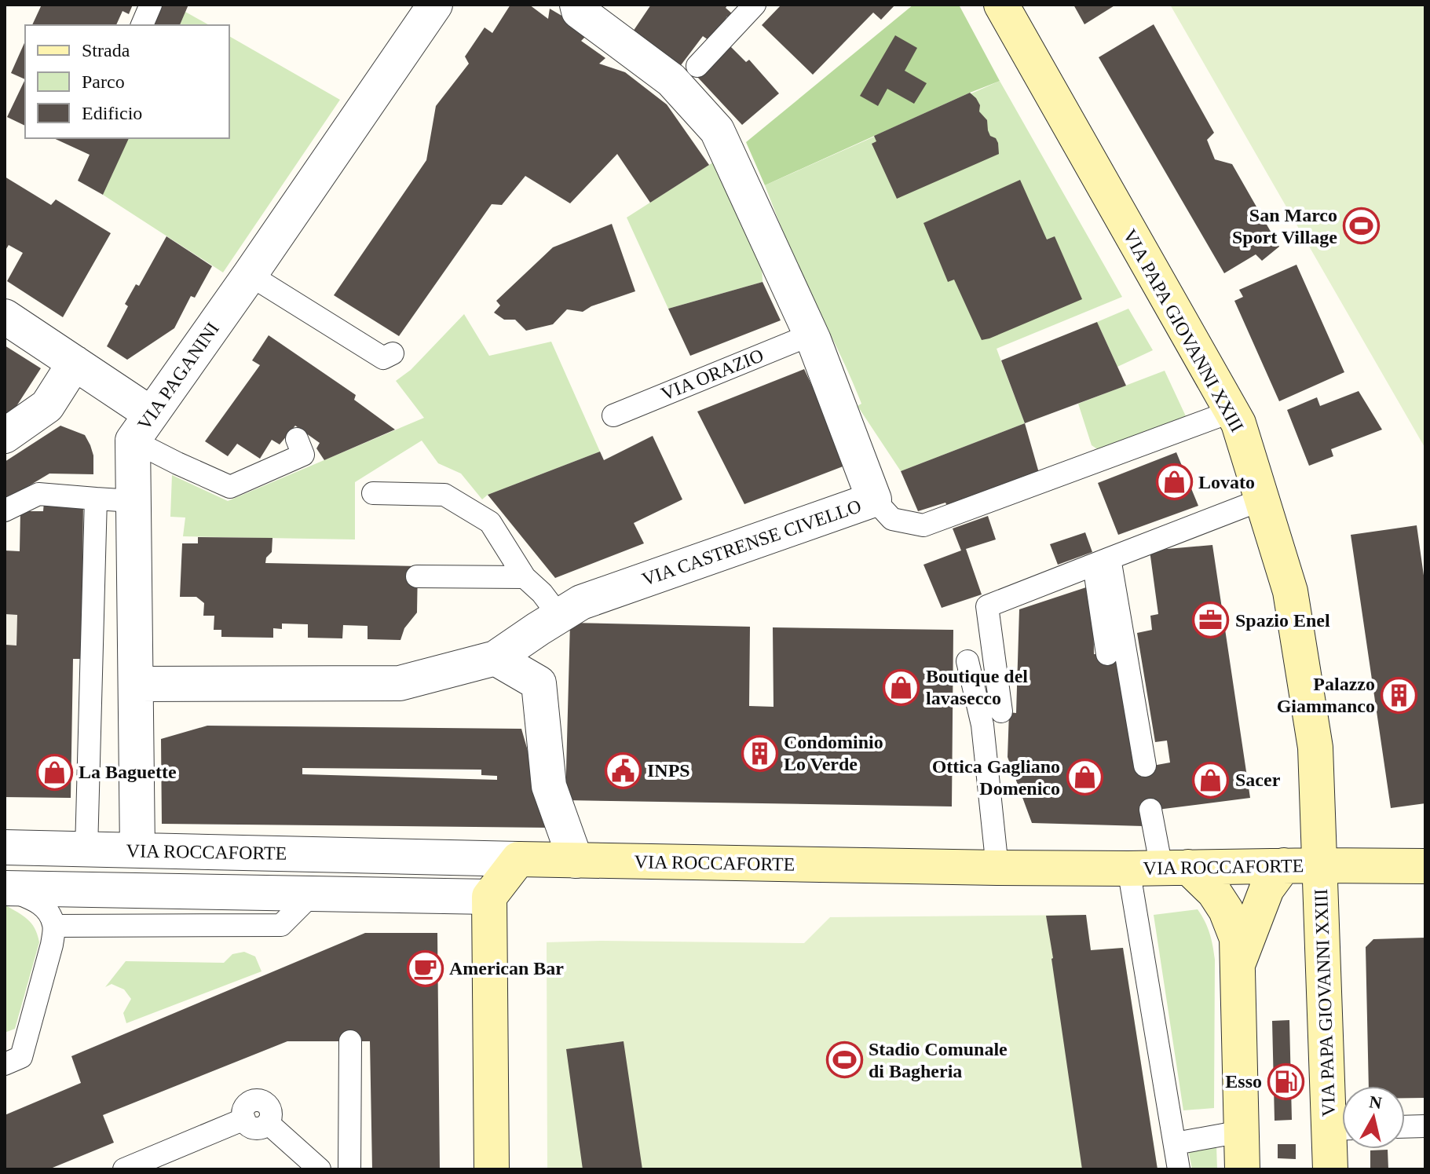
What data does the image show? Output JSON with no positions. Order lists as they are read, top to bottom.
{
  "streets": {
    "street": [
      "VIA PAPA GIOVANNI XXIII",
      "VIA PAGANINI",
      "VIA CASTRENSE CIVELLO",
      "VIA ROCCAFORTE"
    ],
    "lane": ["VIA ORAZIO"]
  },
  "crossings": [
    ["VIA PAPA GIOVANNI XXIII", "VIA ROCCAFORTE"],
    ["VIA ORAZIO", "VIA CASTRENSE CIVELLO"],
    ["VIA PAGANINI", "VIA CASTRENSE CIVELLO"],
    ["VIA PAGANINI", "VIA ROCCAFORTE"]
  ],
  "places": {
    "sports": ["San Marco Sport Village", "Stadio Comunale di Bagheria"],
    "shop": [
      "Lovato",
      "Boutique del lavasecco",
      "La Baguette",
      "Ottica Gagliano Domenico",
      "Sacer"
    ],
    "office": ["Spazio Enel"],
    "building": ["Palazzo Giammanco", "Condominio Lo Verde"],
    "public building": ["INPS"],
    "cafe": ["American Bar"],
    "fuel station": ["Esso"]
  },
  "legend": ["Strada", "Parco", "Edificio"],
  "north": "top"
}
